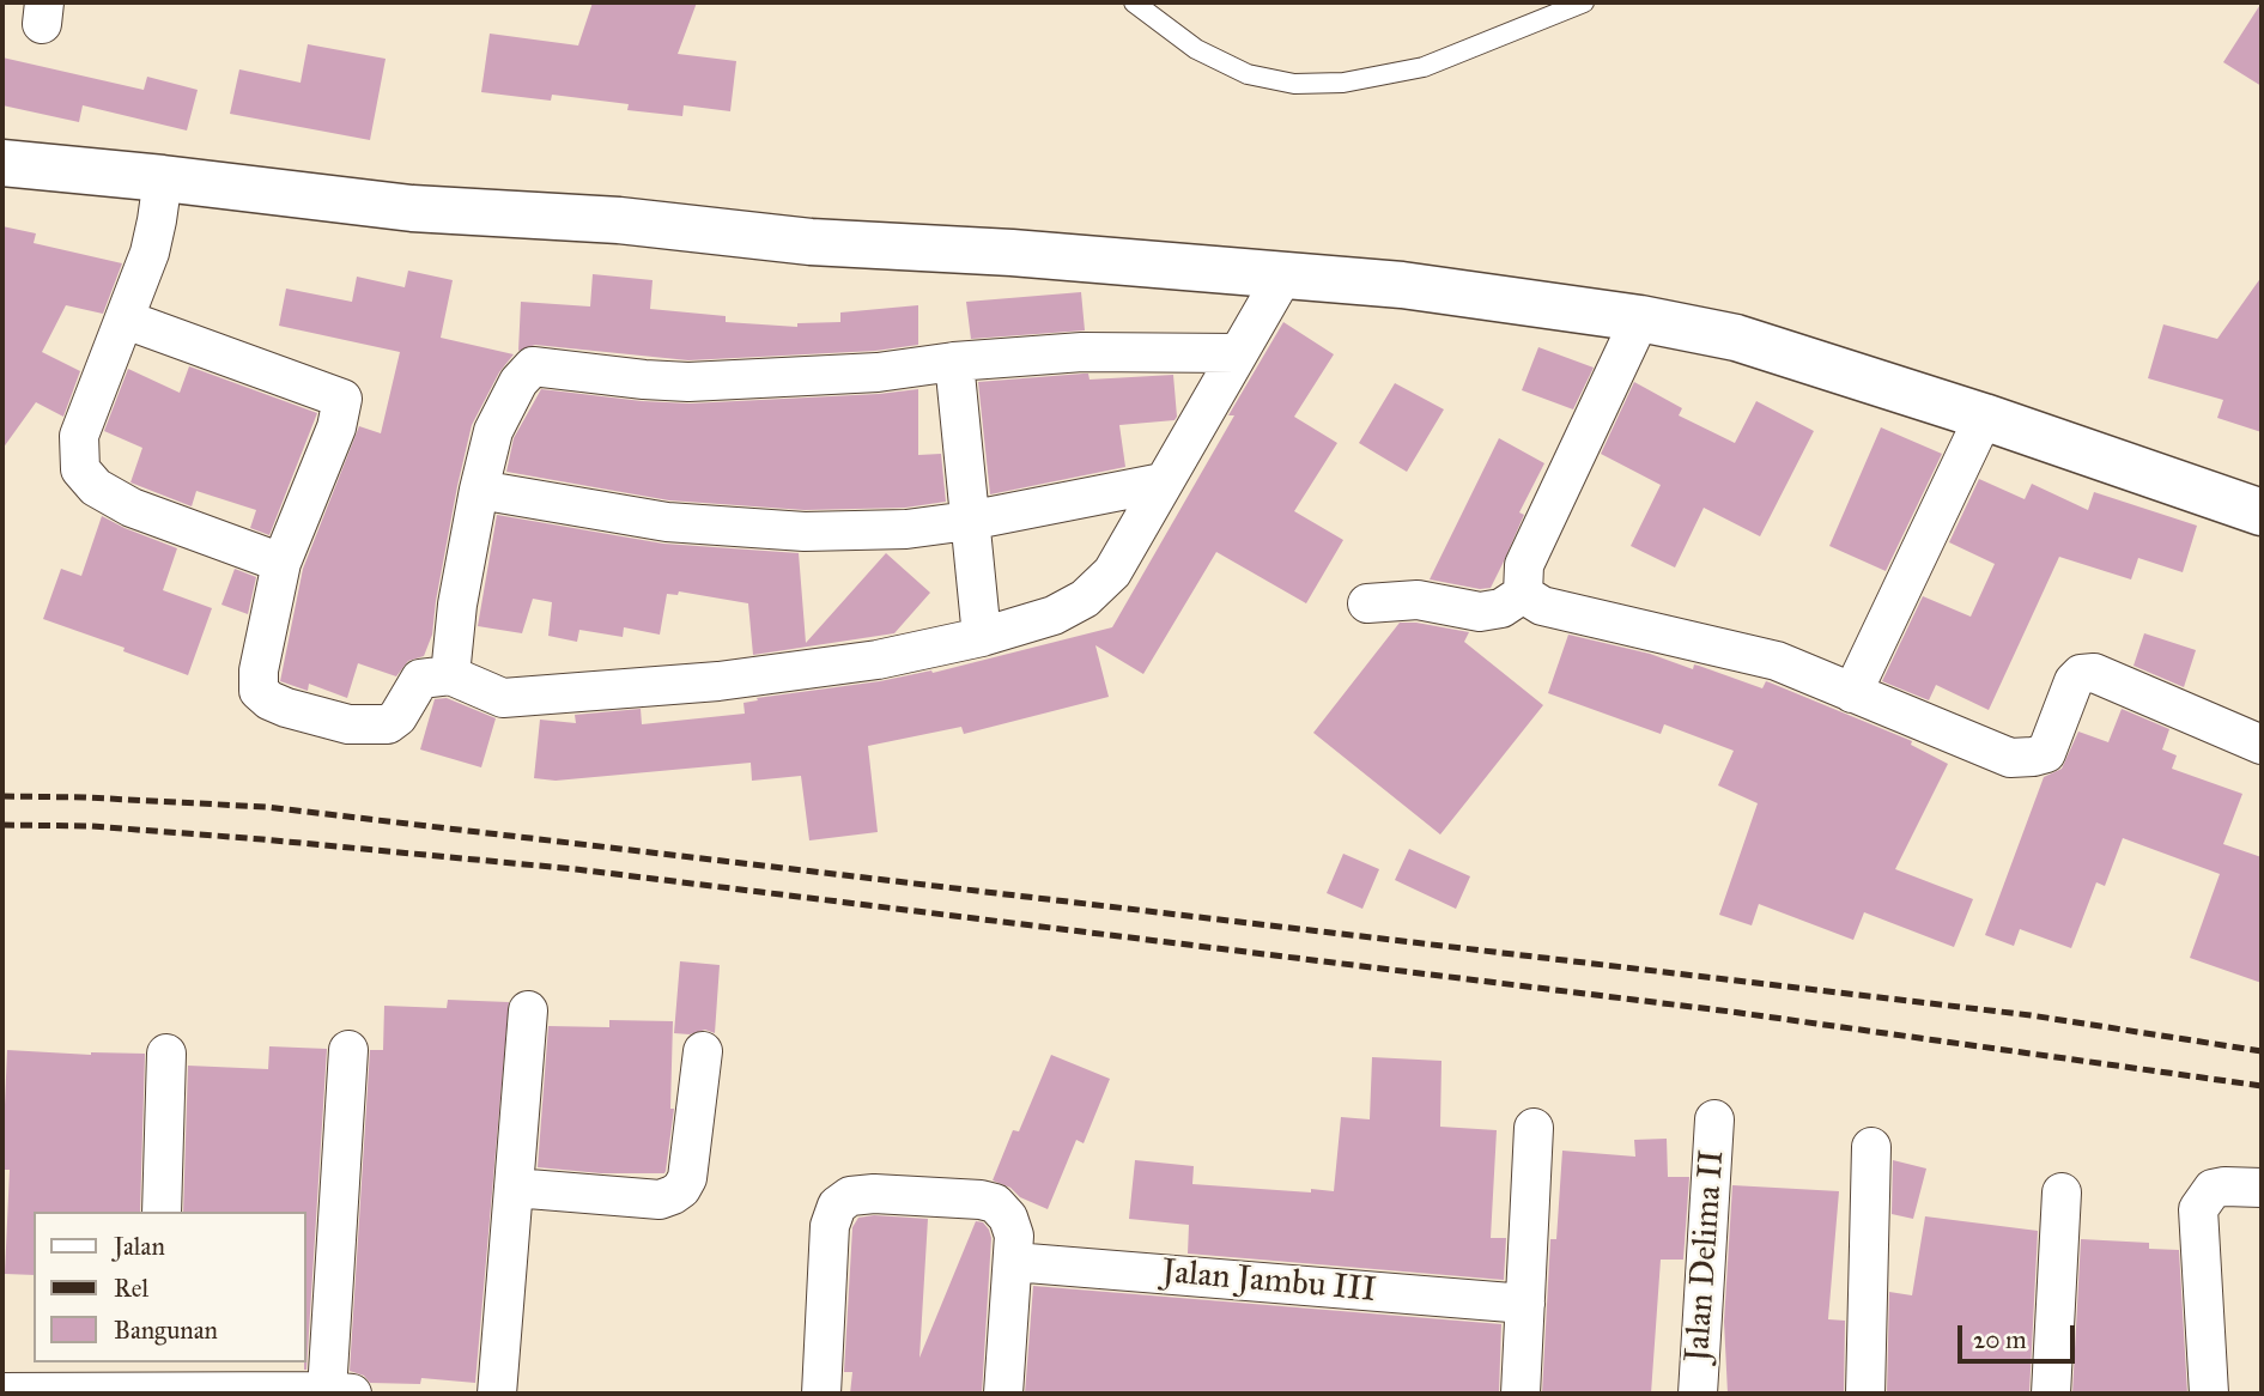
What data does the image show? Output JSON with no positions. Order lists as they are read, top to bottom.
{
  "streets": {
    "street": ["Jalan Delima II", "Jalan Jambu III"]
  },
  "legend": ["Jalan", "Rel", "Bangunan"],
  "scale_bar": "20 m"
}
